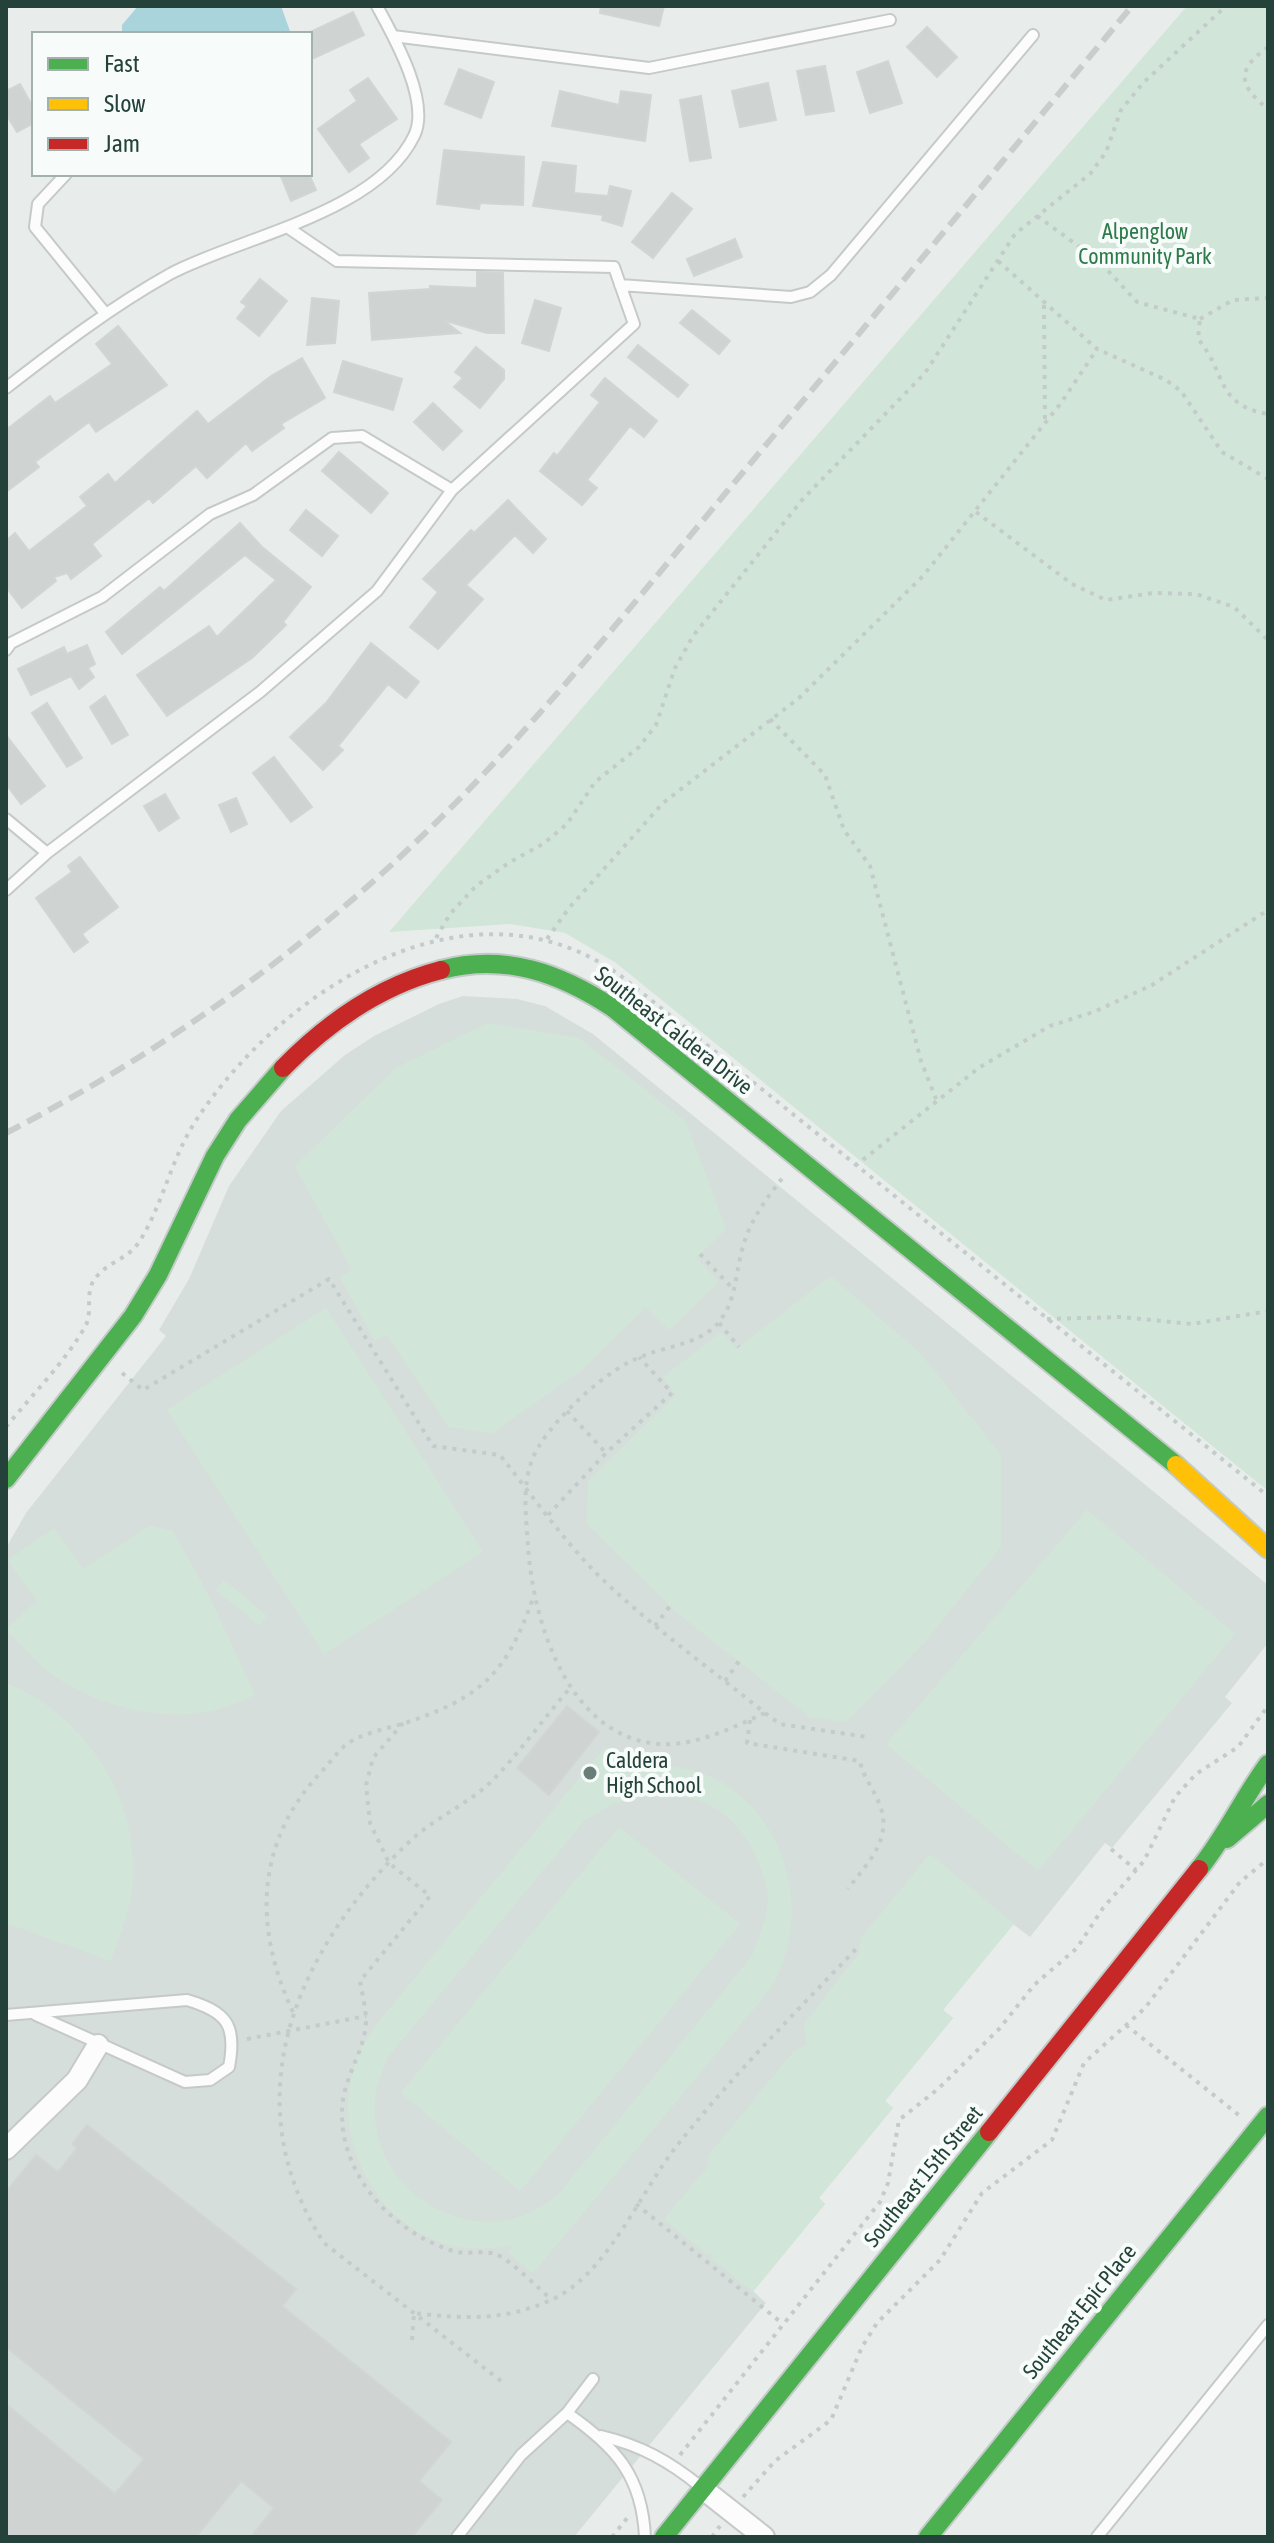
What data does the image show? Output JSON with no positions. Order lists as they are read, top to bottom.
{
  "streets": {
    "street": ["Southeast Caldera Drive", "Southeast 15th Street", "Southeast Epic Place"]
  },
  "parks": ["Alpenglow Community Park"],
  "places": ["Caldera High School"],
  "legend": ["Fast", "Slow", "Jam"]
}
